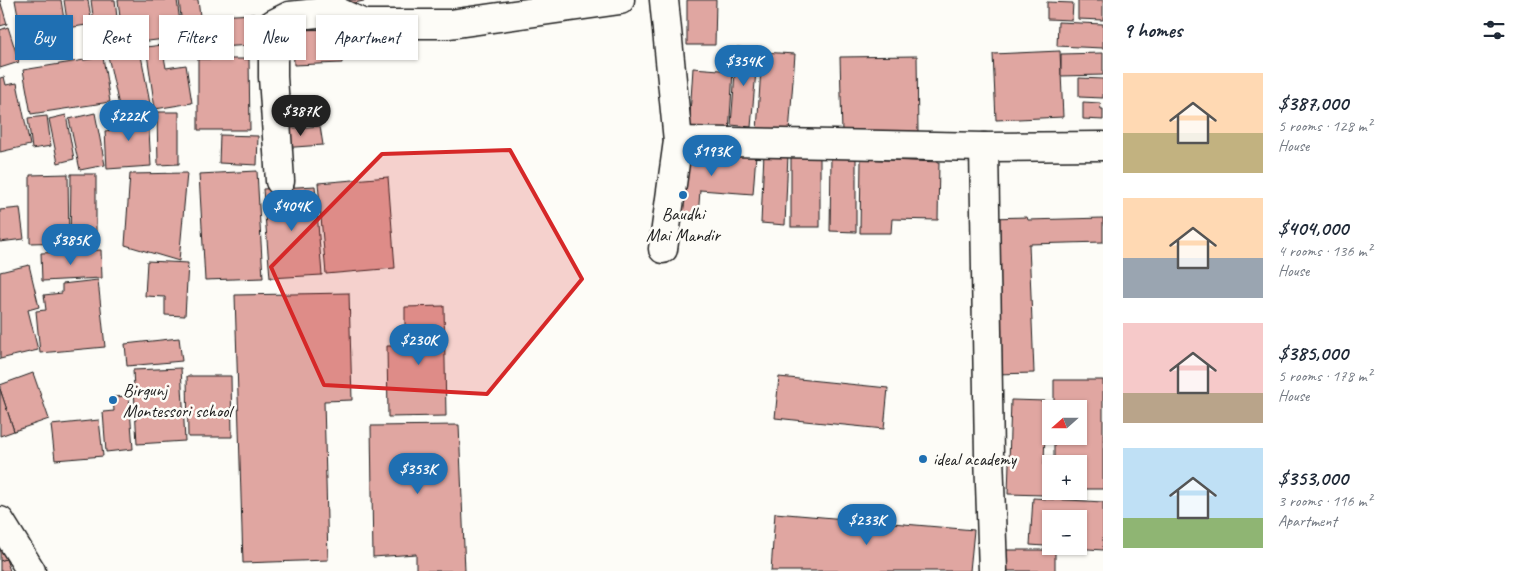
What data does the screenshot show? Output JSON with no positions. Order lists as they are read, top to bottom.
{
  "places": ["Baudhi Mai Mandir", "Birgunj Montessori school", "ideal academy"],
  "north": "left",
  "page": {
    "heading": "9 homes",
    "chip": [
      "Buy",
      "Rent",
      "Filters",
      "New",
      "Apartment"
    ],
    "price": [
      "$354K",
      "$387K",
      "$222K",
      "$193K",
      "$404K",
      "$385K",
      "$230K",
      "$353K",
      "$233K"
    ],
    "list": [
      {
        "name": "$387,000",
        "note": "5 rooms · 128 m² · House"
      },
      {
        "name": "$404,000",
        "note": "4 rooms · 136 m² · House"
      },
      {
        "name": "$385,000",
        "note": "5 rooms · 178 m² · House"
      },
      {
        "name": "$353,000",
        "note": "3 rooms · 116 m² · Apartment"
      }
    ],
    "map_buttons": ["+", "−"]
  }
}
